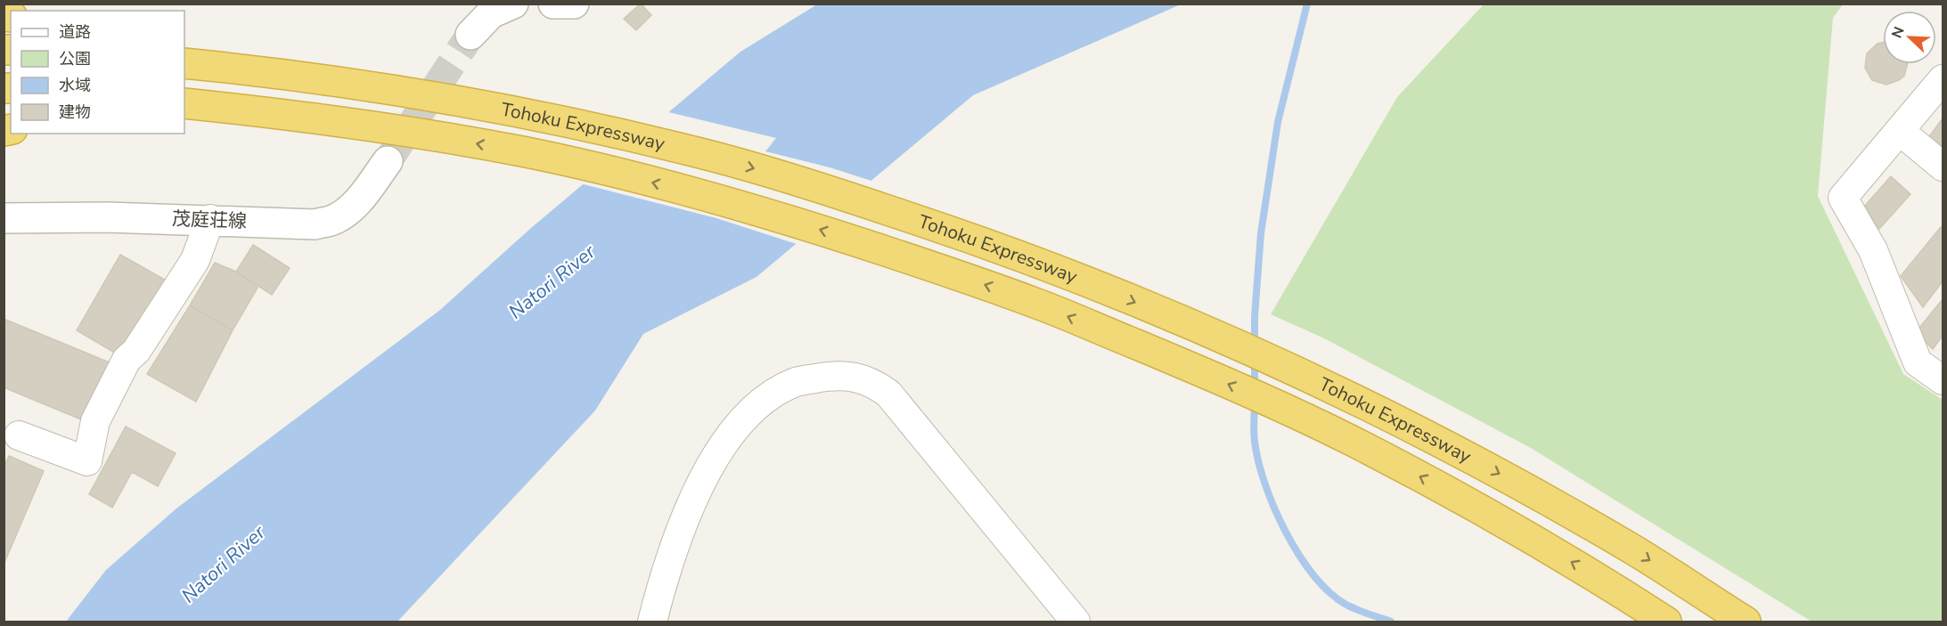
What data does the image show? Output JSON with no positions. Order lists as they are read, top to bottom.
{
  "streets": {
    "highway": ["Tohoku Expressway"],
    "street": ["茂庭荘線"]
  },
  "water": ["Natori River"],
  "legend": [
    "道路",
    "公園",
    "水域",
    "建物"
  ],
  "north": "top left"
}
